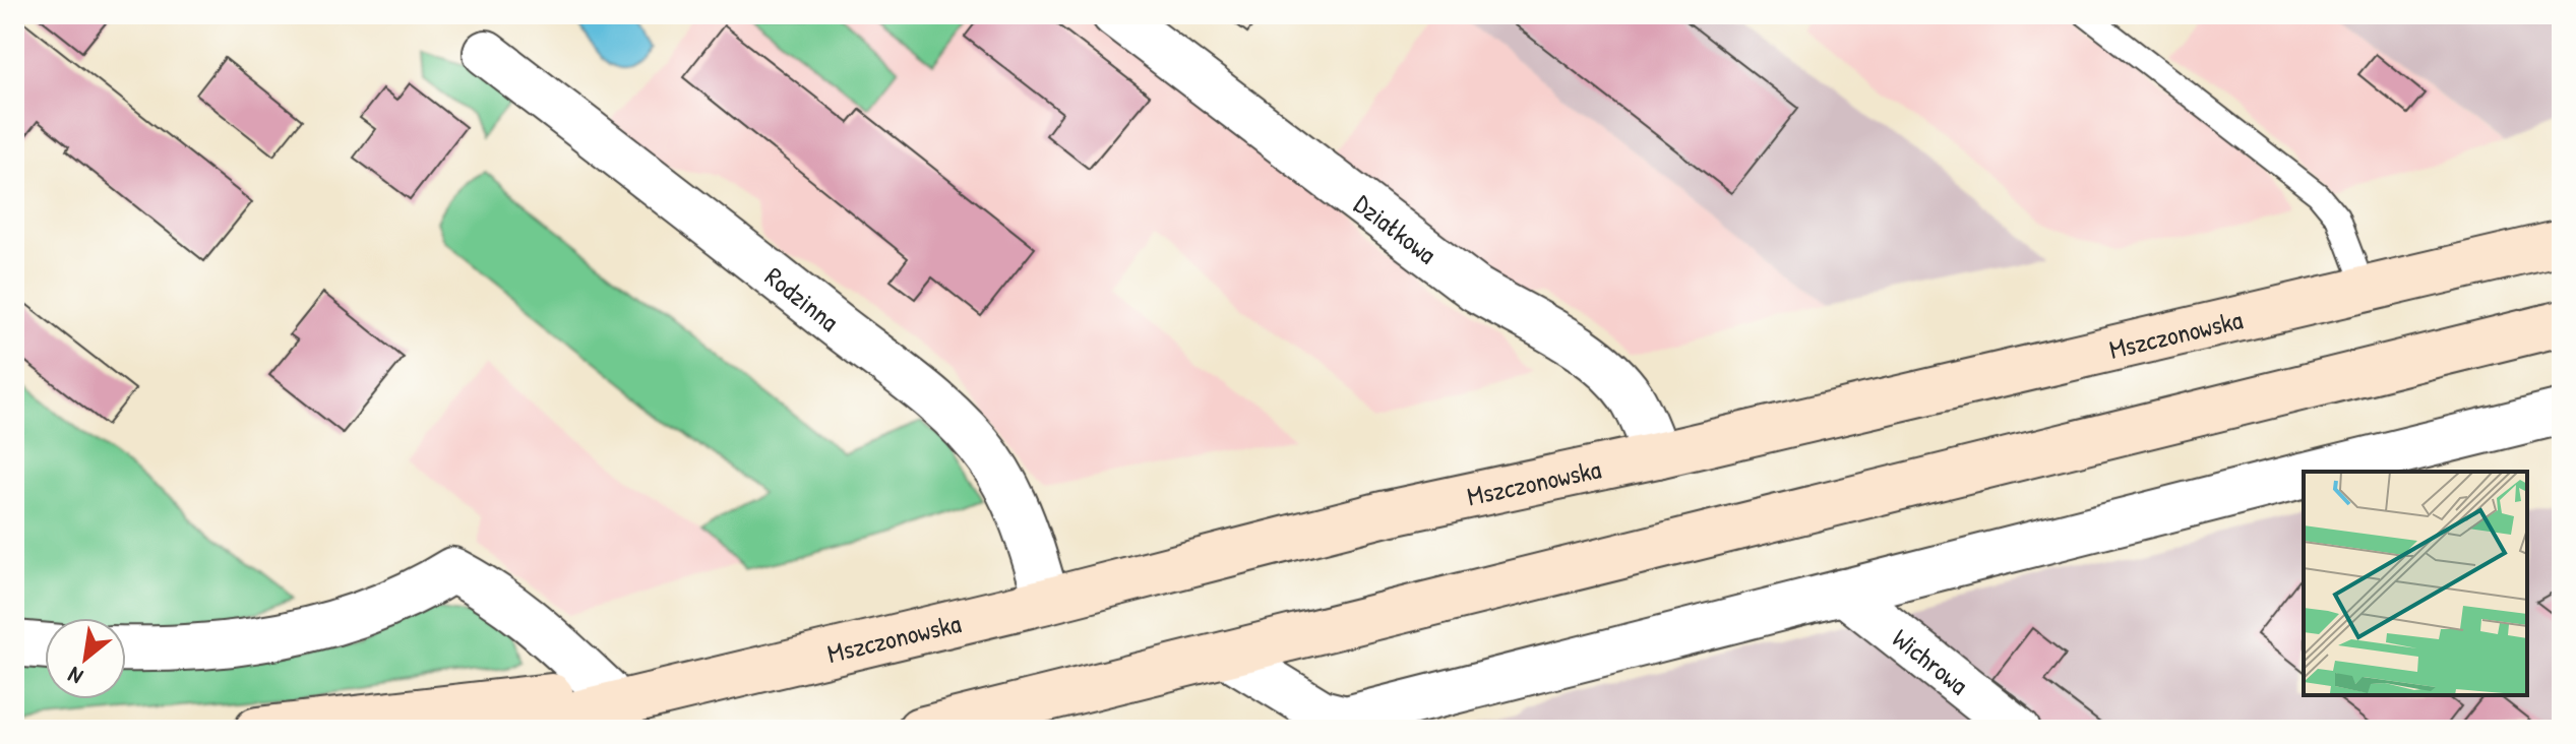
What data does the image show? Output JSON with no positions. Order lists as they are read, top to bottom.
{
  "streets": {
    "main road": ["Mszczonowska"],
    "street": ["Działkowa", "Rodzinna", "Wichrowa"]
  },
  "crossings": [
    ["Działkowa", "Mszczonowska"],
    ["Rodzinna", "Mszczonowska"]
  ],
  "north": "bottom left"
}
